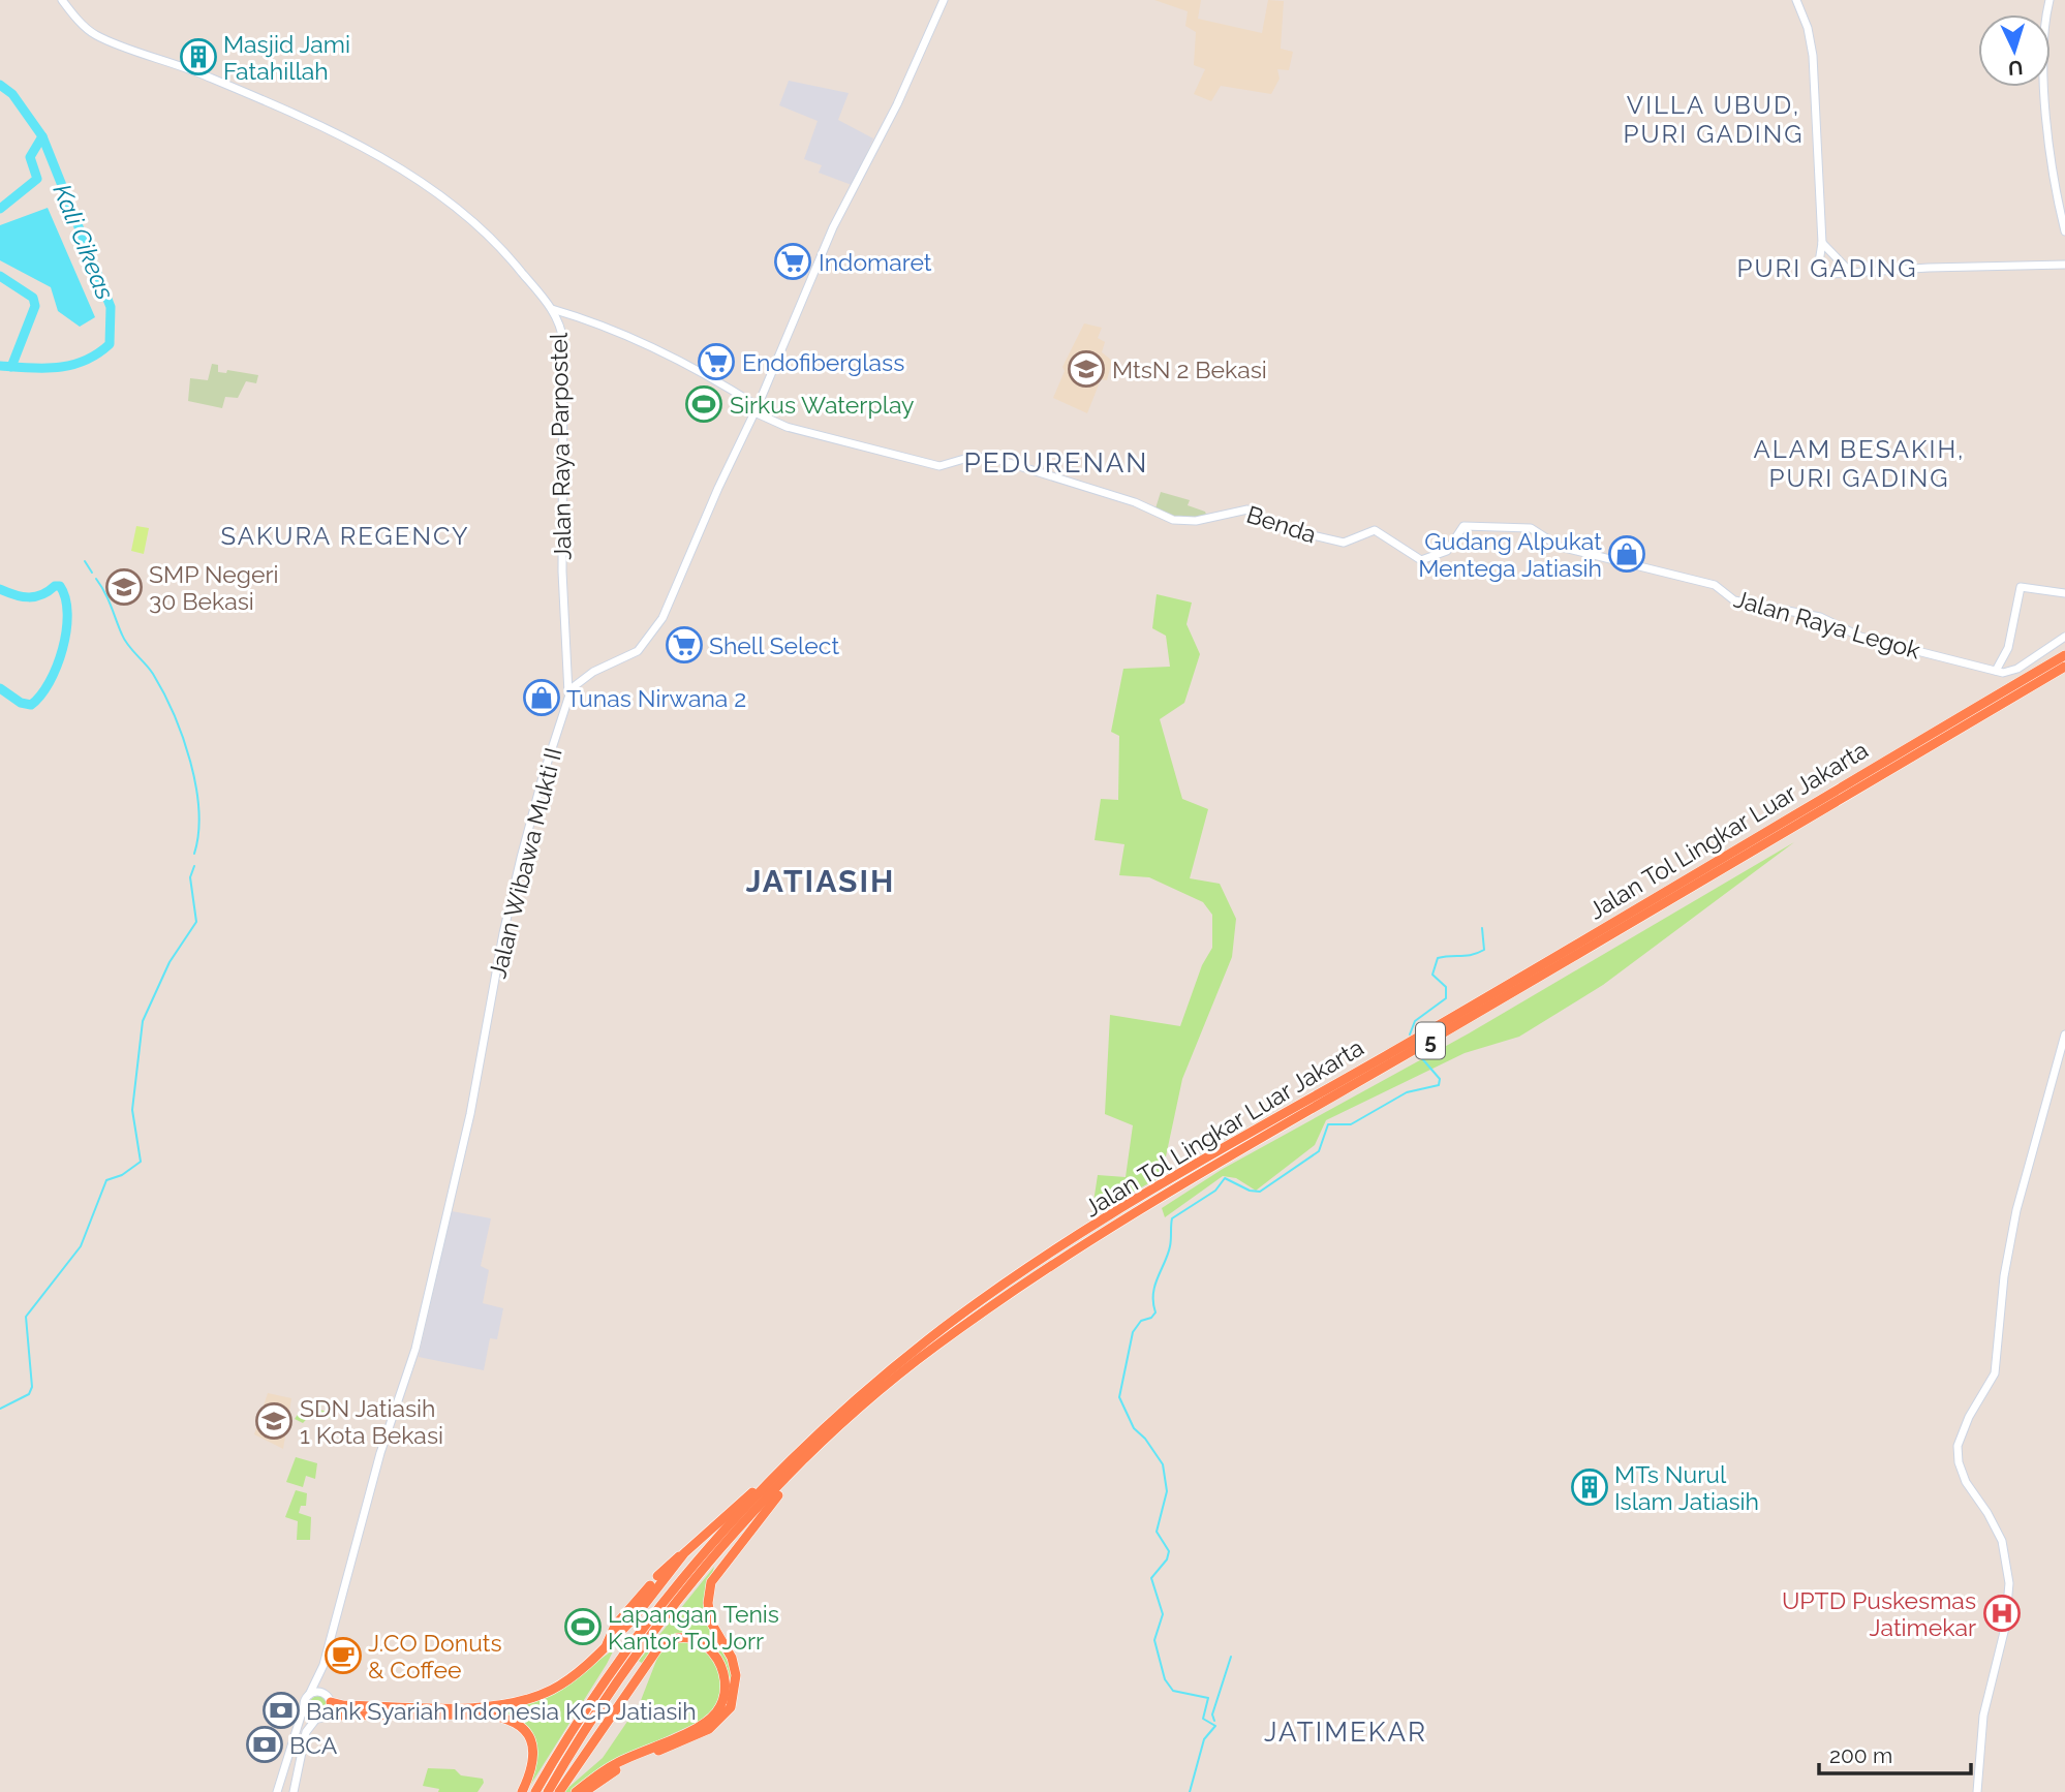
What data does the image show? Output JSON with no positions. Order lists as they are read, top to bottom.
{
  "streets": {
    "highway": ["Jalan Tol Lingkar Luar Jakarta", "5"],
    "street": [
      "Jalan Raya Parpostel",
      "Benda",
      "Jalan Raya Legok",
      "Jalan Wibawa Mukti II"
    ]
  },
  "crossings": [
    ["Jalan Raya Parpostel", "Jalan Wibawa Mukti II"],
    ["Benda", "Jalan Raya Legok"]
  ],
  "districts": [
    "VILLA UBUD, PURI GADING",
    "PURI GADING",
    "ALAM BESAKIH, PURI GADING",
    "PEDURENAN",
    "SAKURA REGENCY",
    "JATIASIH",
    "JATIMEKAR"
  ],
  "water": ["Kali Cikeas"],
  "places": {
    "building": ["Masjid Jami Fatahillah", "MTs Nurul Islam Jatiasih"],
    "supermarket": ["Indomaret", "Endofiberglass", "Shell Select"],
    "school or university": ["MtsN 2 Bekasi", "SMP Negeri 30 Bekasi", "SDN Jatiasih 1 Kota Bekasi"],
    "sports": ["Sirkus Waterplay", "Lapangan Tenis Kantor Tol Jorr"],
    "shop": ["Gudang Alpukat Mentega Jatiasih", "Tunas Nirwana 2"],
    "hospital": ["UPTD Puskesmas Jatimekar"],
    "cafe": ["J.CO Donuts & Coffee"],
    "bank": ["Bank Syariah Indonesia KCP Jatiasih", "BCA"]
  },
  "scale_bar": "200 m",
  "north": "bottom"
}
